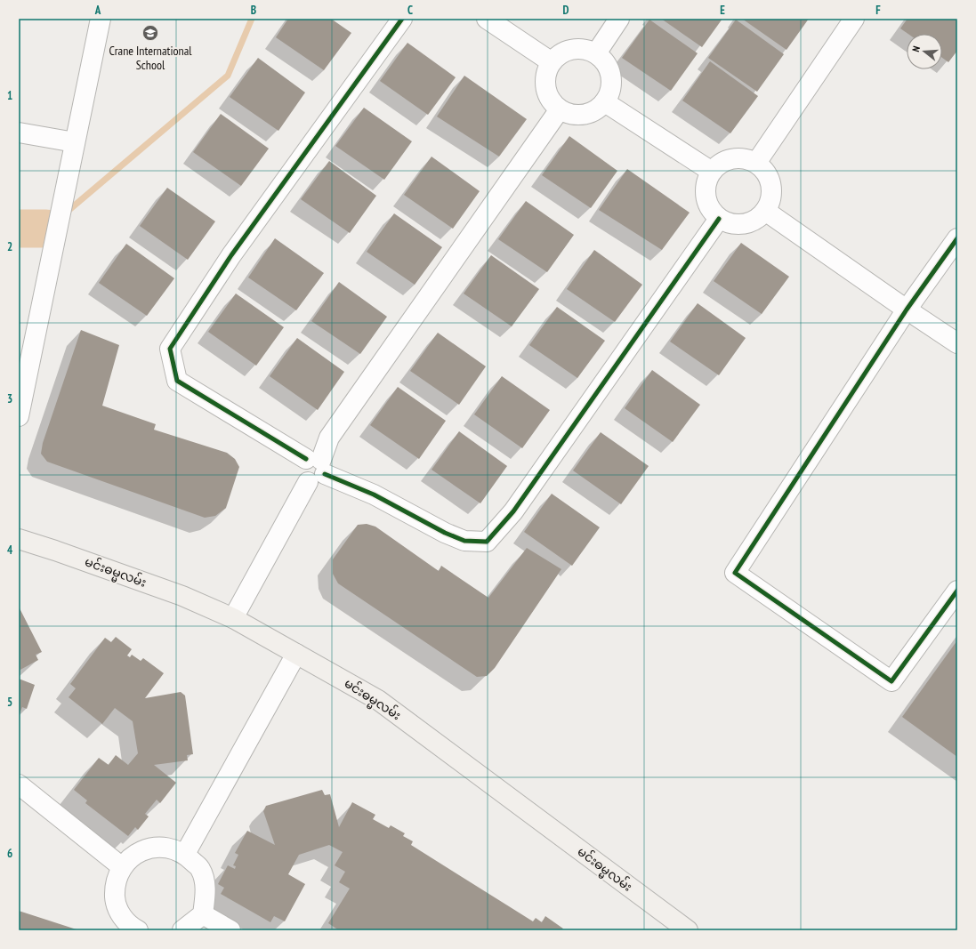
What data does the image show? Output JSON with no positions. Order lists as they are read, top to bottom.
{
  "streets": {
    "main road": ["မင်းဓမ္မလမ်း"]
  },
  "places": {
    "school or university": ["Crane International School"]
  },
  "north": "left",
  "grid": {
    "columns": [
      "A",
      "B",
      "C",
      "D",
      "E",
      "F"
    ],
    "rows": [
      "1",
      "2",
      "3",
      "4",
      "5",
      "6"
    ]
  }
}
